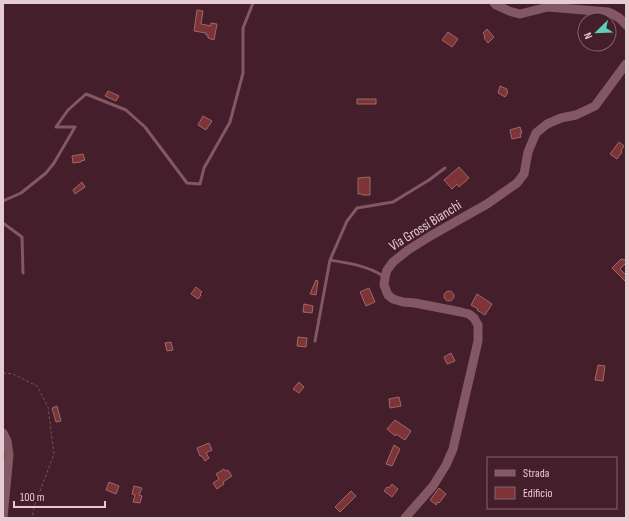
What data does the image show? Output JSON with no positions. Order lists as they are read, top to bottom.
{
  "streets": {
    "main road": ["Via Grossi Bianchi"]
  },
  "legend": ["Strada", "Edificio"],
  "scale_bar": "100 m",
  "north": "bottom left"
}
